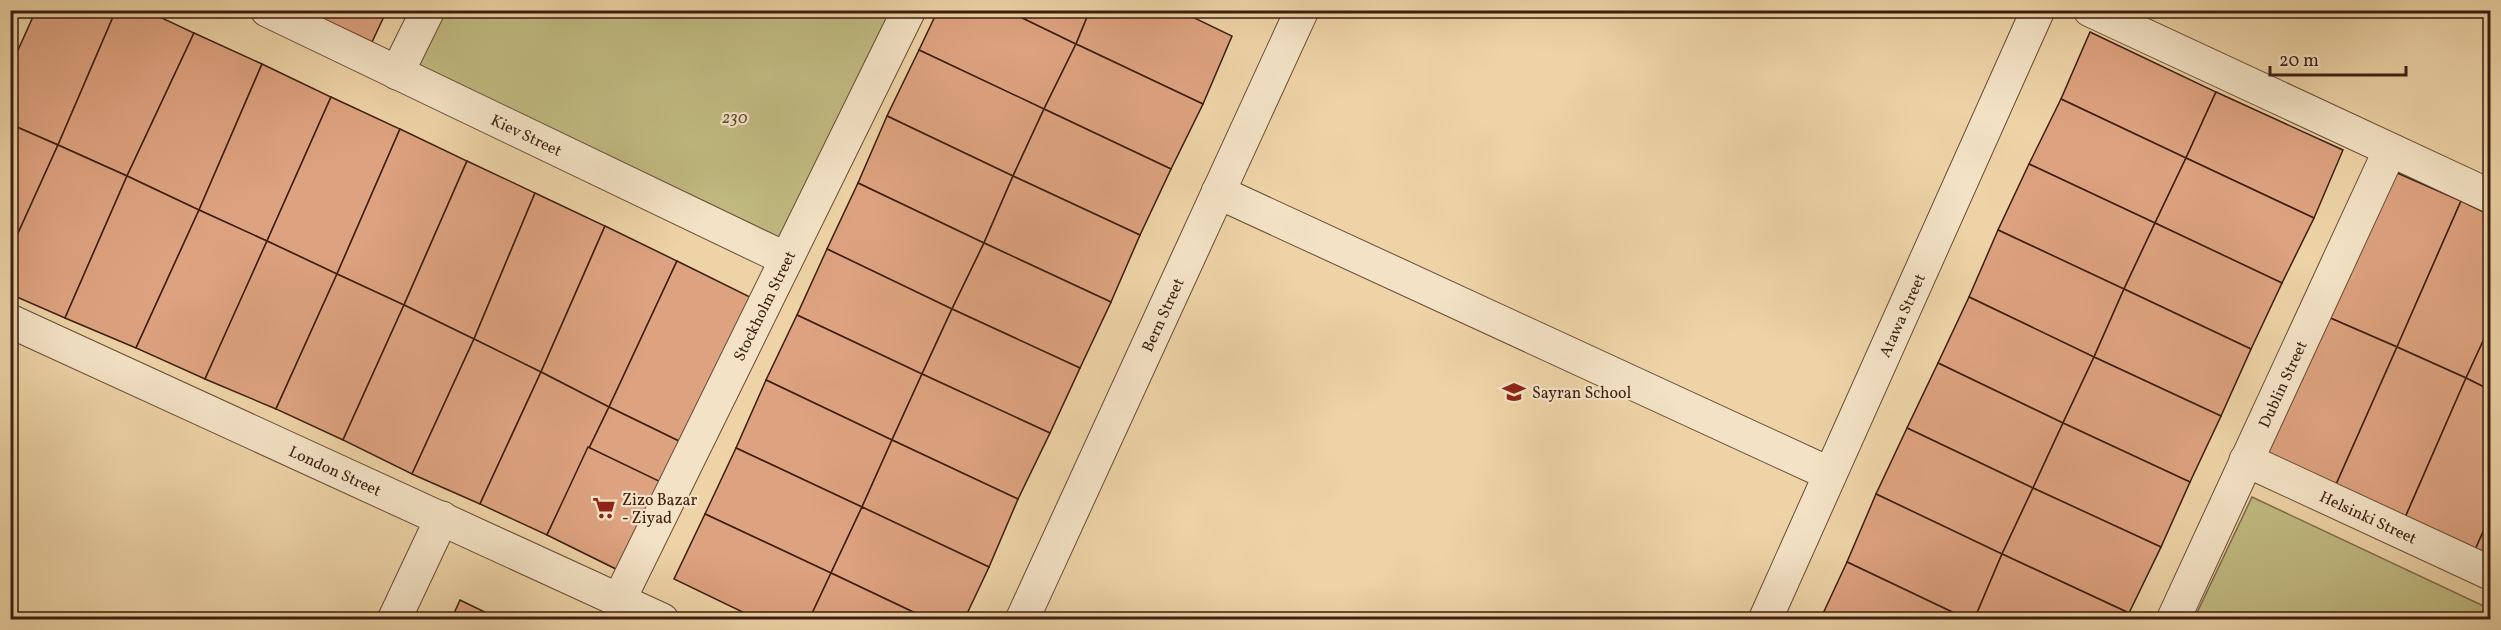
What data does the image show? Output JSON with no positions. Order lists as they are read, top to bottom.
{
  "streets": {
    "street": [
      "Kiev Street",
      "Stockholm Street",
      "Bern Street",
      "Atawa Street",
      "Dublin Street",
      "London Street",
      "Helsinki Street"
    ]
  },
  "crossings": [
    ["Kiev Street", "Stockholm Street"],
    ["Stockholm Street", "London Street"],
    ["Dublin Street", "Helsinki Street"]
  ],
  "parks": ["230"],
  "places": {
    "school or university": ["Sayran School"],
    "supermarket": ["Zizo Bazar - Ziyad"]
  },
  "scale_bar": "20 m"
}
